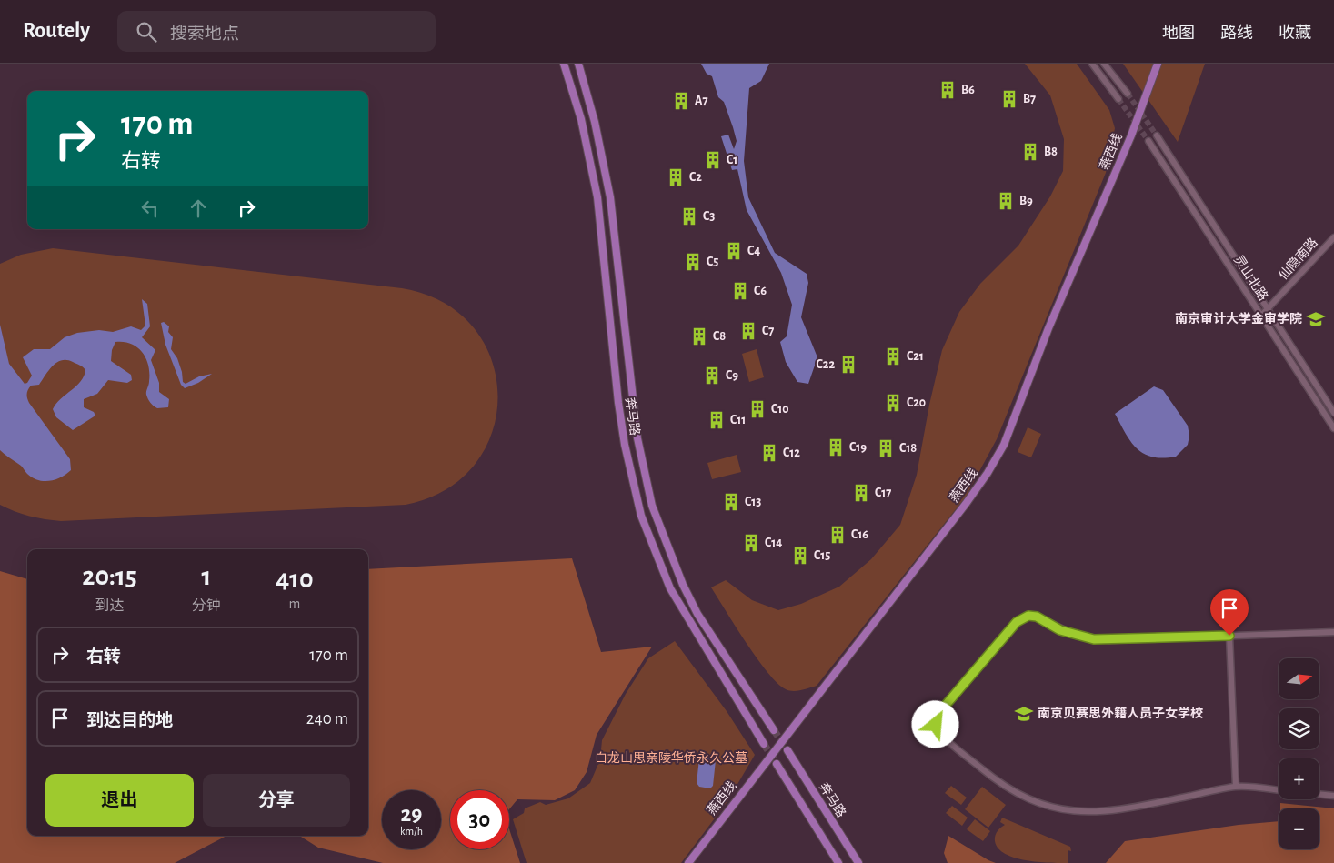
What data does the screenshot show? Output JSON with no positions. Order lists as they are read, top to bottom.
{
  "streets": {
    "main road": ["燕西线", "奔马路"],
    "street": ["仙隐南路", "灵山北路"]
  },
  "crossings": [
    ["仙隐南路", "灵山北路"]
  ],
  "parks": ["白龙山思亲陵华侨永久公墓"],
  "places": {
    "building": [
      "B6",
      "B7",
      "A7",
      "B8",
      "C1",
      "C2",
      "B9",
      "C3",
      "C4",
      "C5",
      "C6",
      "C7",
      "C8",
      "C21",
      "C22",
      "C9",
      "C20",
      "C10",
      "C11",
      "C19",
      "C18",
      "C12",
      "C17",
      "C13",
      "C16",
      "C14",
      "C15"
    ],
    "school or university": ["南京审计大学金审学院", "南京贝赛思外籍人员子女学校"]
  },
  "north": "right",
  "page": {
    "header": "Routely",
    "search": "搜索地点",
    "nav": ["地图", "路线", "收藏"],
    "turn": ["170 m", "右转"],
    "eta": [
      "20:15",
      "到达",
      "1",
      "分钟",
      "410",
      "m"
    ],
    "list": [
      {
        "name": "右转",
        "value": "170 m"
      },
      {
        "name": "到达目的地",
        "value": "240 m"
      }
    ],
    "map_buttons": ["+", "−"],
    "buttons": ["退出", "分享"],
    "speed": "29 km/h",
    "limit": "30"
  }
}
